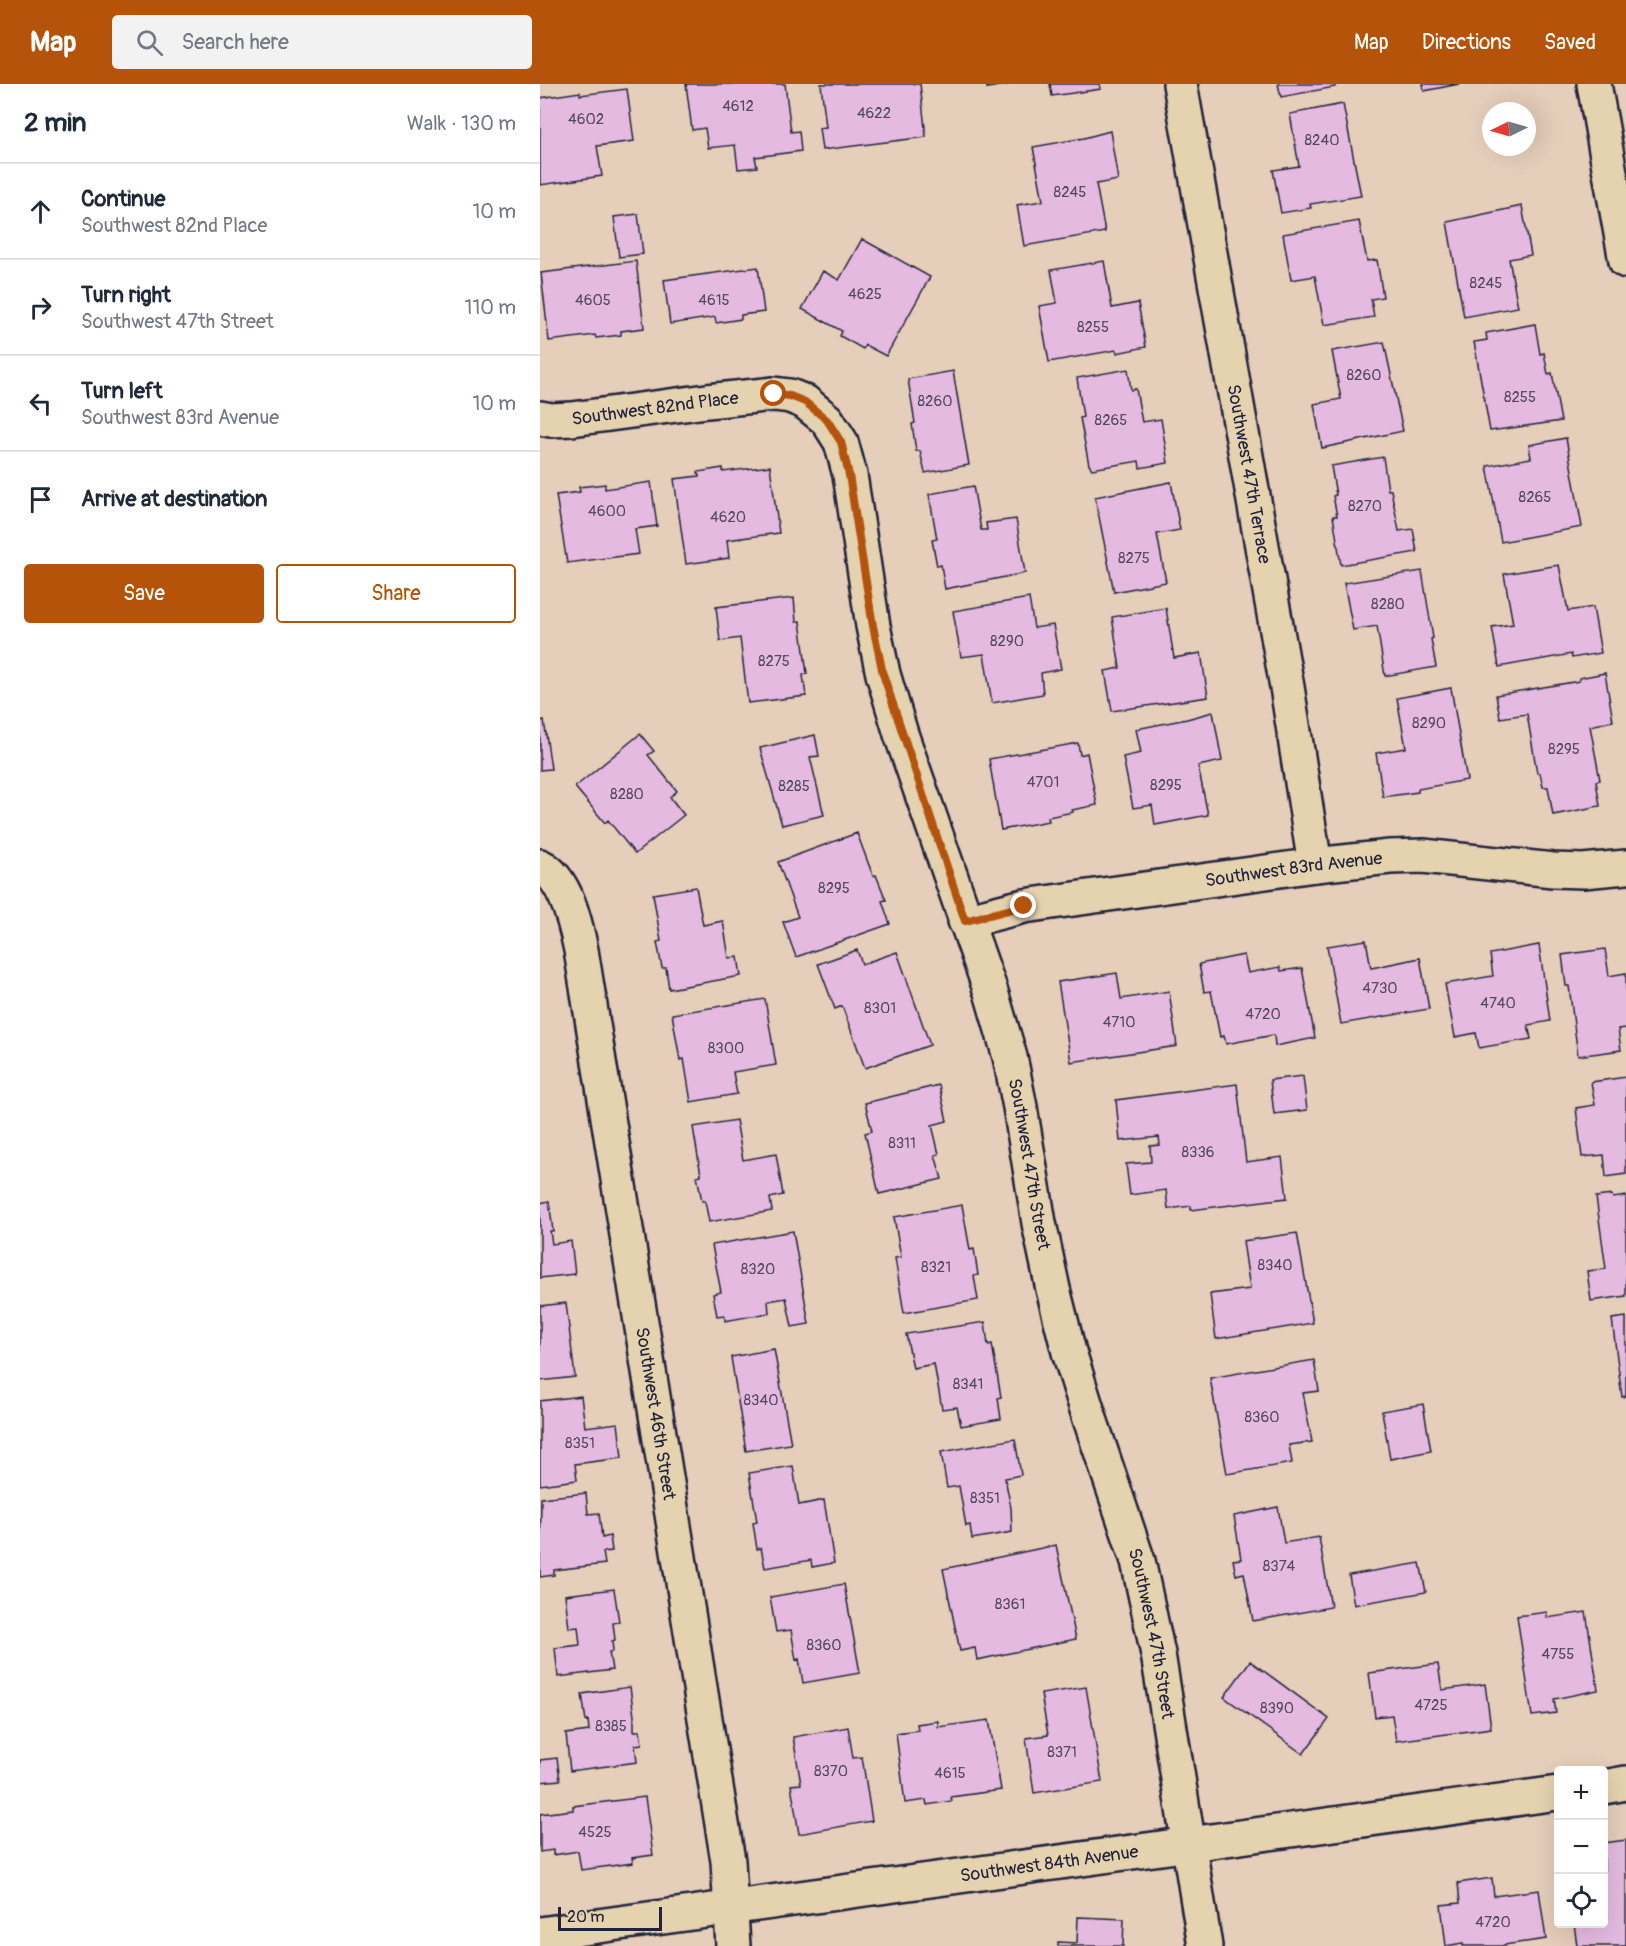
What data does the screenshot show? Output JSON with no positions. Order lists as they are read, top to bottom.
{
  "streets": {
    "street": [
      "Southwest 82nd Place",
      "Southwest 47th Terrace",
      "Southwest 83rd Avenue",
      "Southwest 47th Street",
      "Southwest 46th Street",
      "Southwest 84th Avenue"
    ]
  },
  "crossings": [
    ["Southwest 82nd Place", "Southwest 47th Street"],
    ["Southwest 47th Terrace", "Southwest 83rd Avenue"],
    ["Southwest 83rd Avenue", "Southwest 47th Street"],
    ["Southwest 47th Street", "Southwest 84th Avenue"],
    ["Southwest 46th Street", "Southwest 84th Avenue"]
  ],
  "house_numbers": [
    "4612",
    "4622",
    "4602",
    "8240",
    "8245",
    "8245",
    "4625",
    "4605",
    "4615",
    "8255",
    "8260",
    "8255",
    "8260",
    "8265",
    "8265",
    "8270",
    "4600",
    "4620",
    "8275",
    "8280",
    "8290",
    "8275",
    "8290",
    "8295",
    "4701",
    "8295",
    "8285",
    "8280",
    "8295",
    "4730",
    "4740",
    "8301",
    "4720",
    "4710",
    "8300",
    "8311",
    "8336",
    "8340",
    "8321",
    "8320",
    "8341",
    "8340",
    "8360",
    "8351",
    "8351",
    "8374",
    "8361",
    "8360",
    "4755",
    "4725",
    "8390",
    "8385",
    "8371",
    "8370",
    "4615",
    "4525",
    "4720"
  ],
  "scale_bar": "20 m",
  "north": "left",
  "page": {
    "header": "Map",
    "search": "Search here",
    "nav": ["Map", "Directions", "Saved"],
    "heading": ["2 min", "Walk · 130 m"],
    "list": [
      ["Continue", "Southwest 82nd Place", "10 m"],
      ["Turn right", "Southwest 47th Street", "110 m"],
      ["Turn left", "Southwest 83rd Avenue", "10 m"],
      "Arrive at destination"
    ],
    "buttons": ["Save", "Share"],
    "map_buttons": ["+", "−"],
    "scale": "20 m"
  }
}
